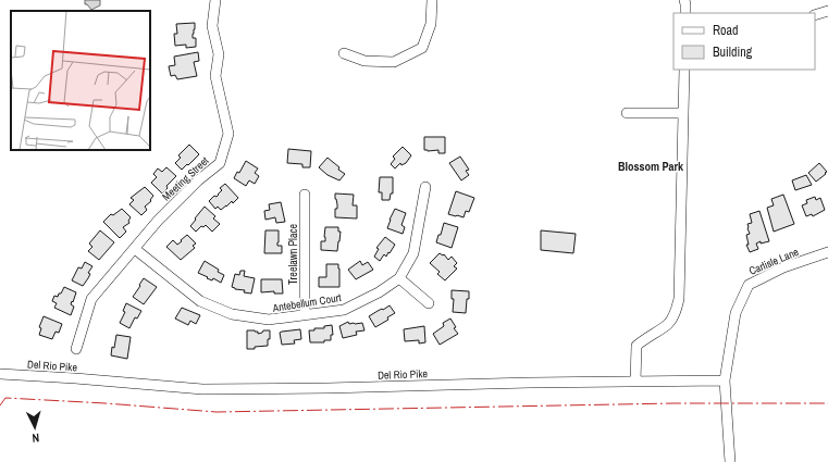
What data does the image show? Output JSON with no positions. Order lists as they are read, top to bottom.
{
  "streets": {
    "street": [
      "Meeting Street",
      "Treelawn Place",
      "Carlisle Lane",
      "Antebellum Court",
      "Del Rio Pike"
    ]
  },
  "crossings": [
    ["Meeting Street", "Antebellum Court"],
    ["Treelawn Place", "Antebellum Court"],
    ["Carlisle Lane", "Del Rio Pike"]
  ],
  "districts": ["Blossom Park"],
  "legend": ["Road", "Building"],
  "north": "bottom"
}
